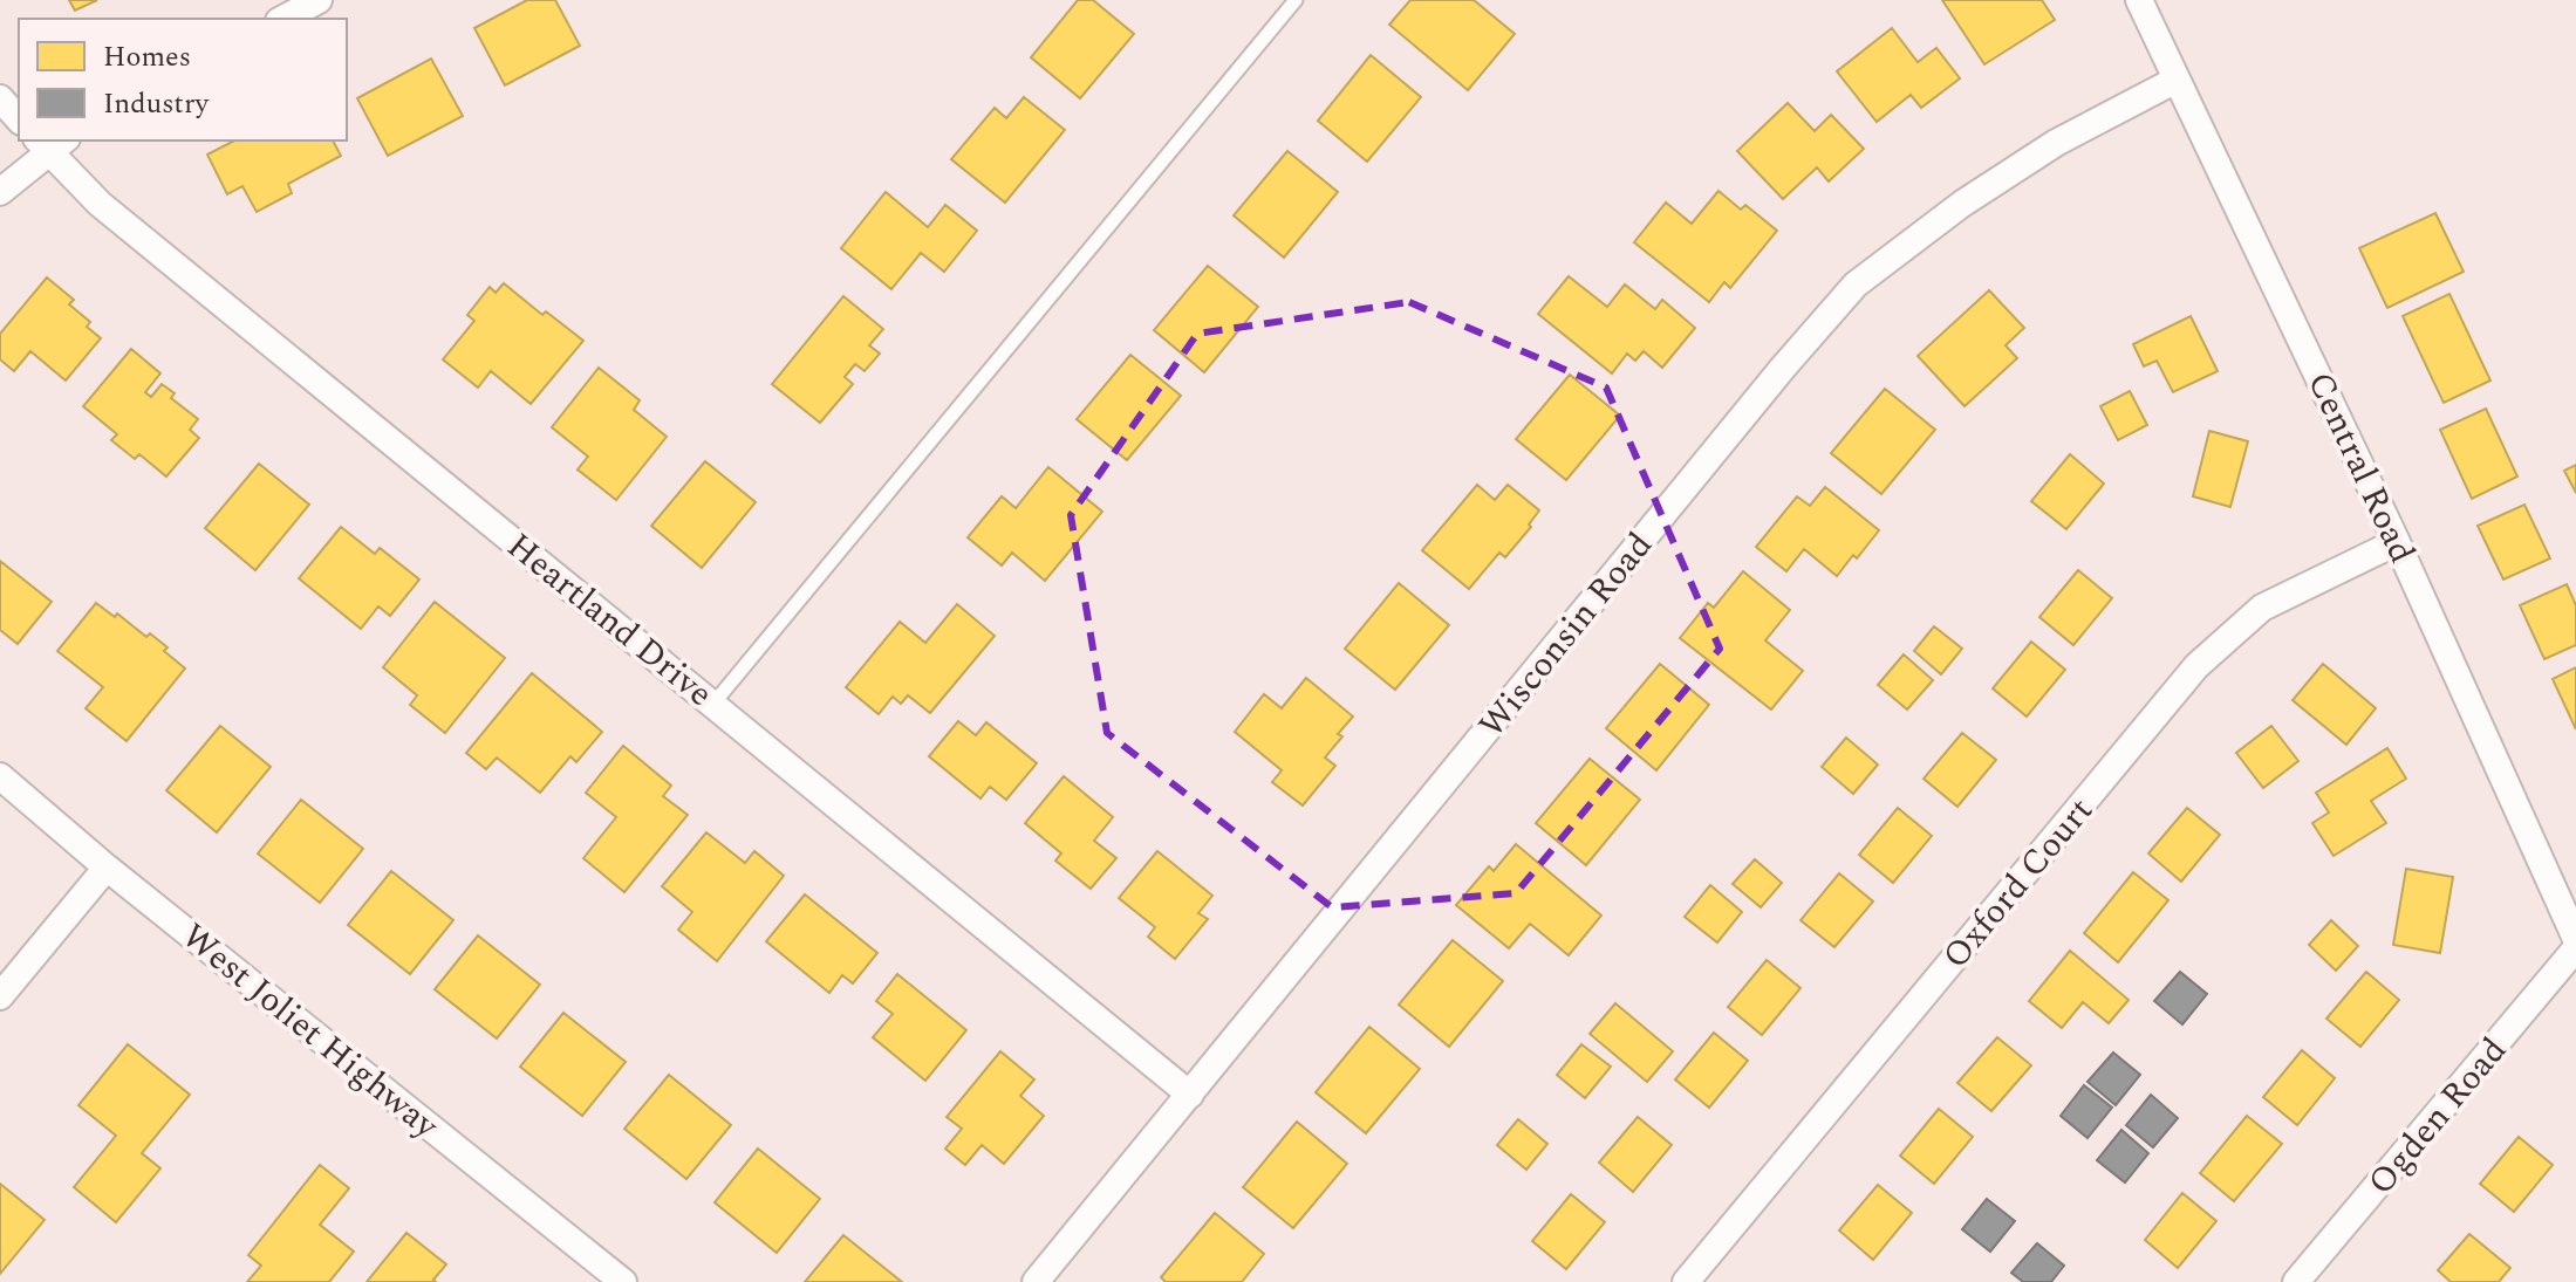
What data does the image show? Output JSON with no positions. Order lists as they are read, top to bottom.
{
  "streets": {
    "street": [
      "Central Road",
      "Heartland Drive",
      "Wisconsin Road",
      "Oxford Court",
      "West Joliet Highway",
      "Ogden Road"
    ]
  },
  "crossings": [
    ["Central Road", "Wisconsin Road"],
    ["Central Road", "Oxford Court"],
    ["Heartland Drive", "Wisconsin Road"]
  ],
  "legend": ["Homes", "Industry"]
}
